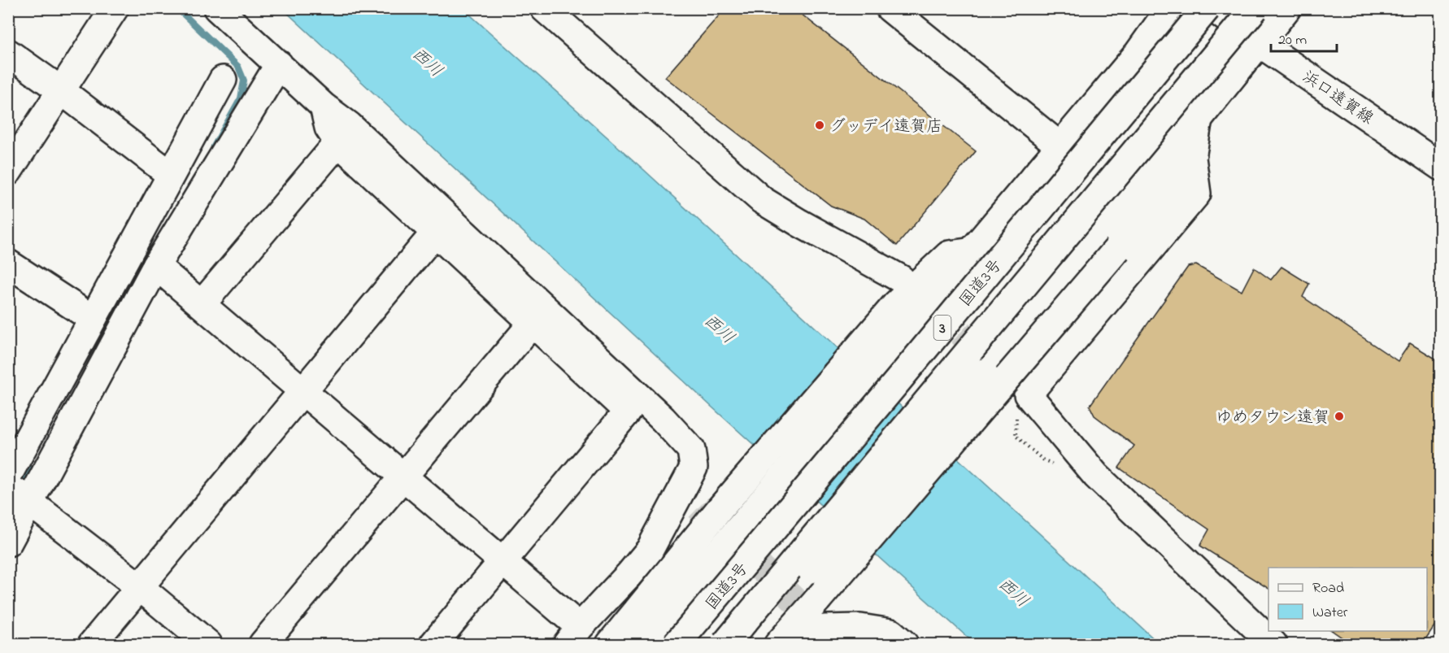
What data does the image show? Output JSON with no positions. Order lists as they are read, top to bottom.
{
  "streets": {
    "main road": ["浜口遠賀線", "国道3号", "3"]
  },
  "water": ["西川"],
  "places": ["グッデイ遠賀店", "ゆめタウン遠賀"],
  "legend": ["Road", "Water"],
  "scale_bar": "20 m"
}
